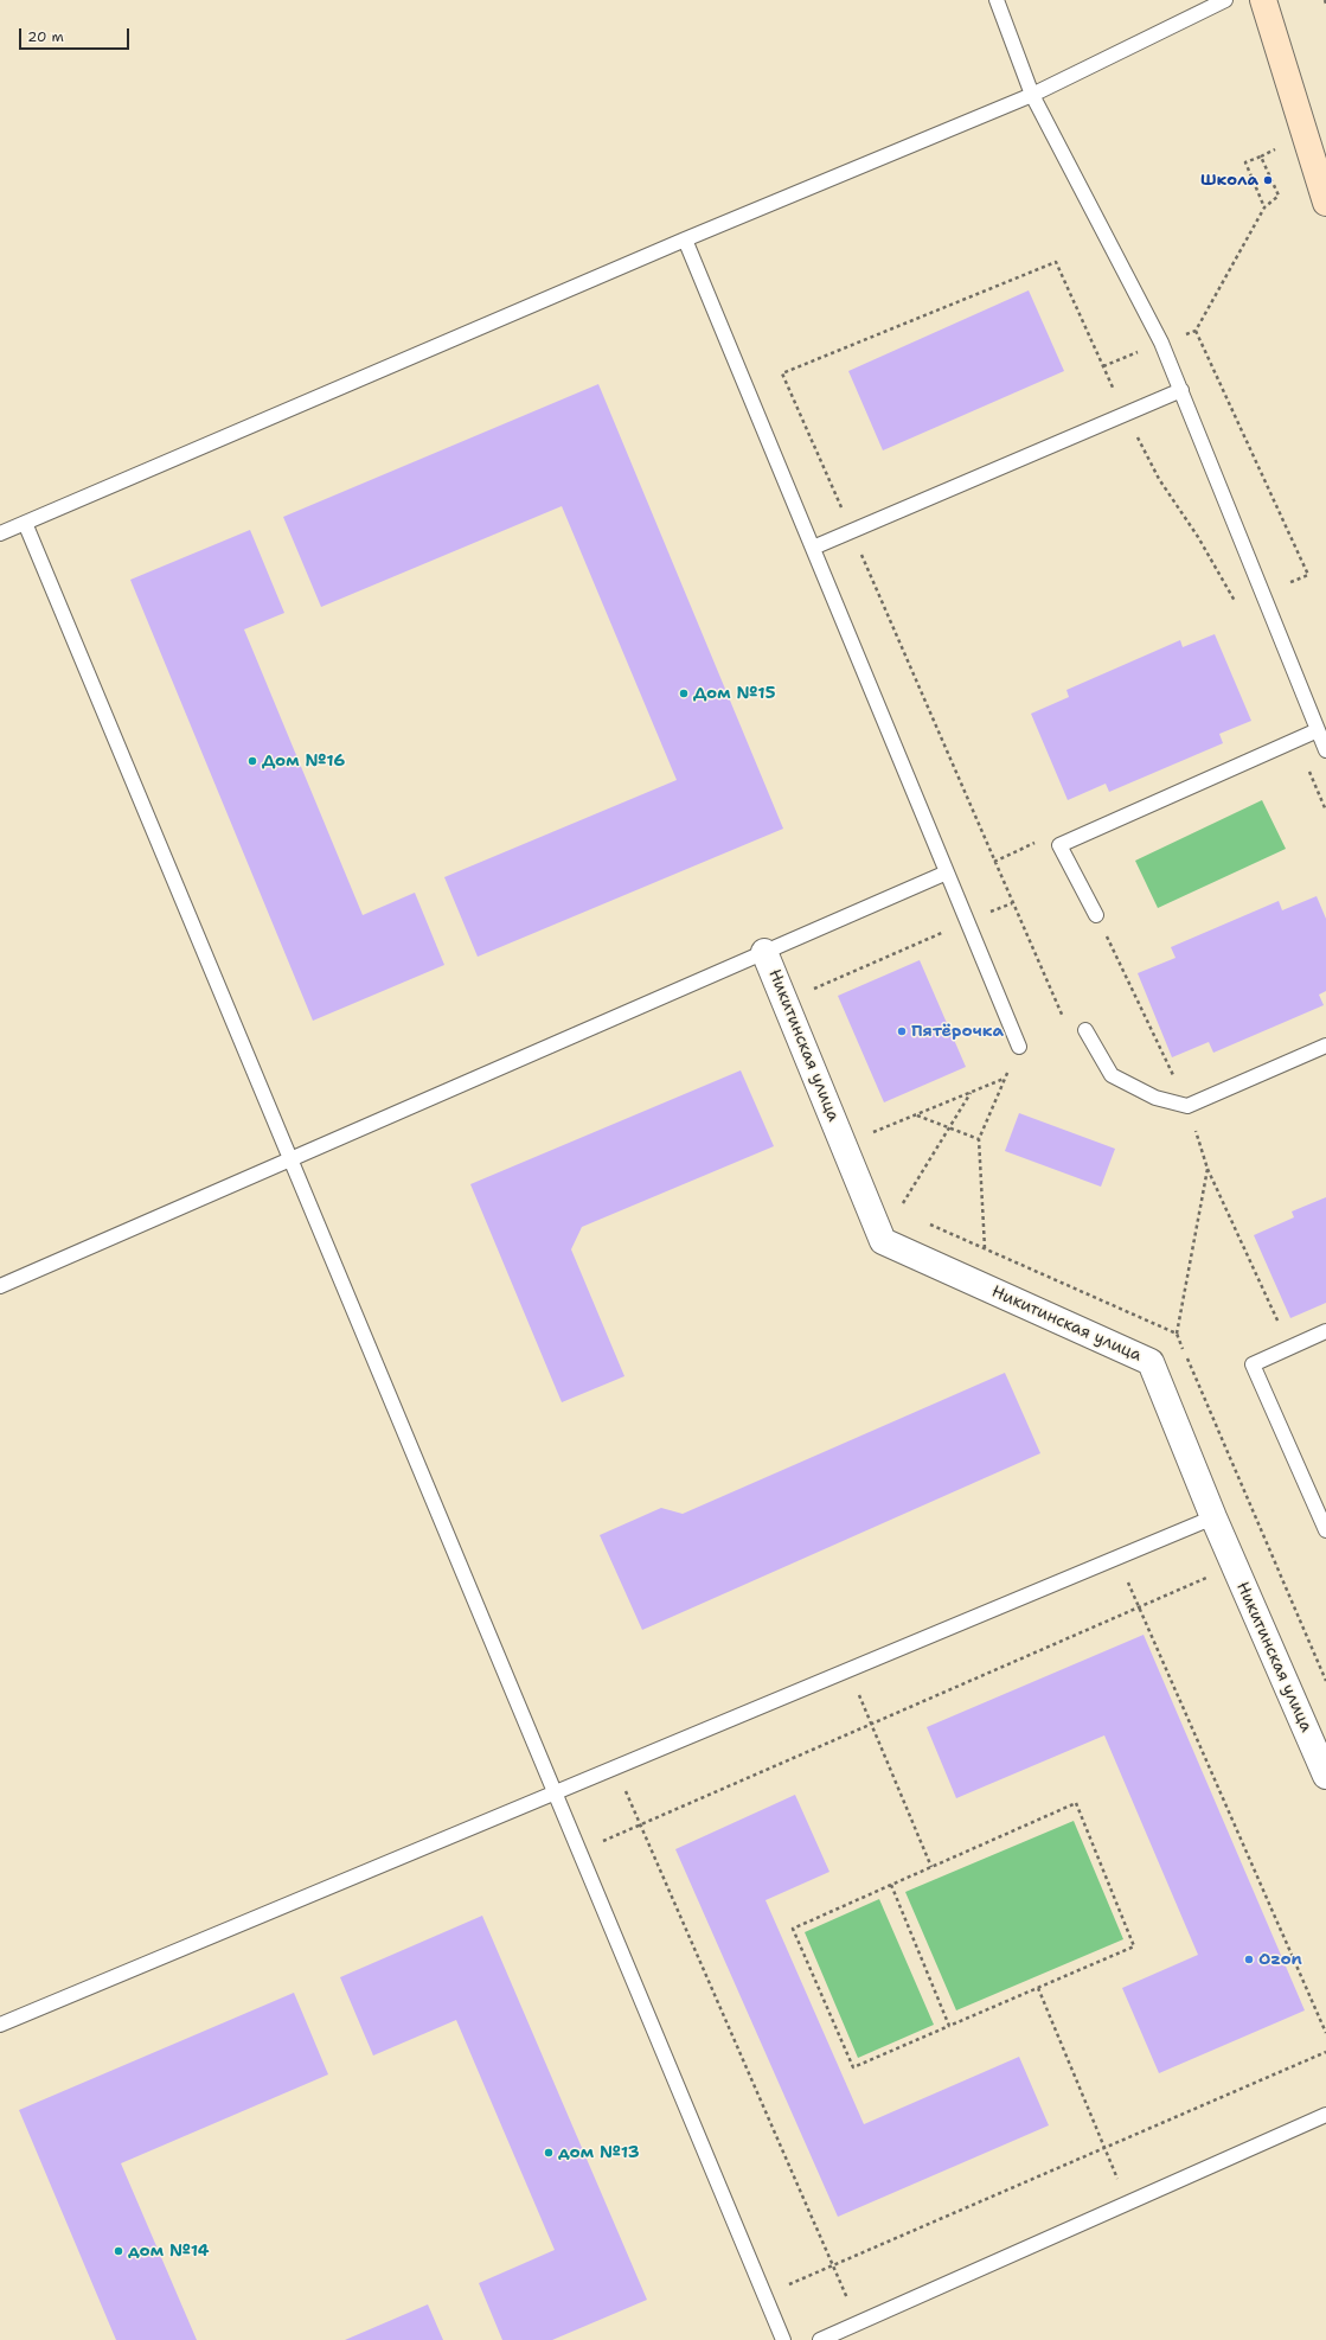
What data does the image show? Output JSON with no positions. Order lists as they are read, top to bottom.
{
  "streets": {
    "street": ["Никитинская улица"]
  },
  "places": [
    "Школа",
    "Дом №15",
    "Дом №16",
    "Пятёрочка",
    "Ozon",
    "дом №13",
    "дом №14"
  ],
  "scale_bar": "20 m"
}
